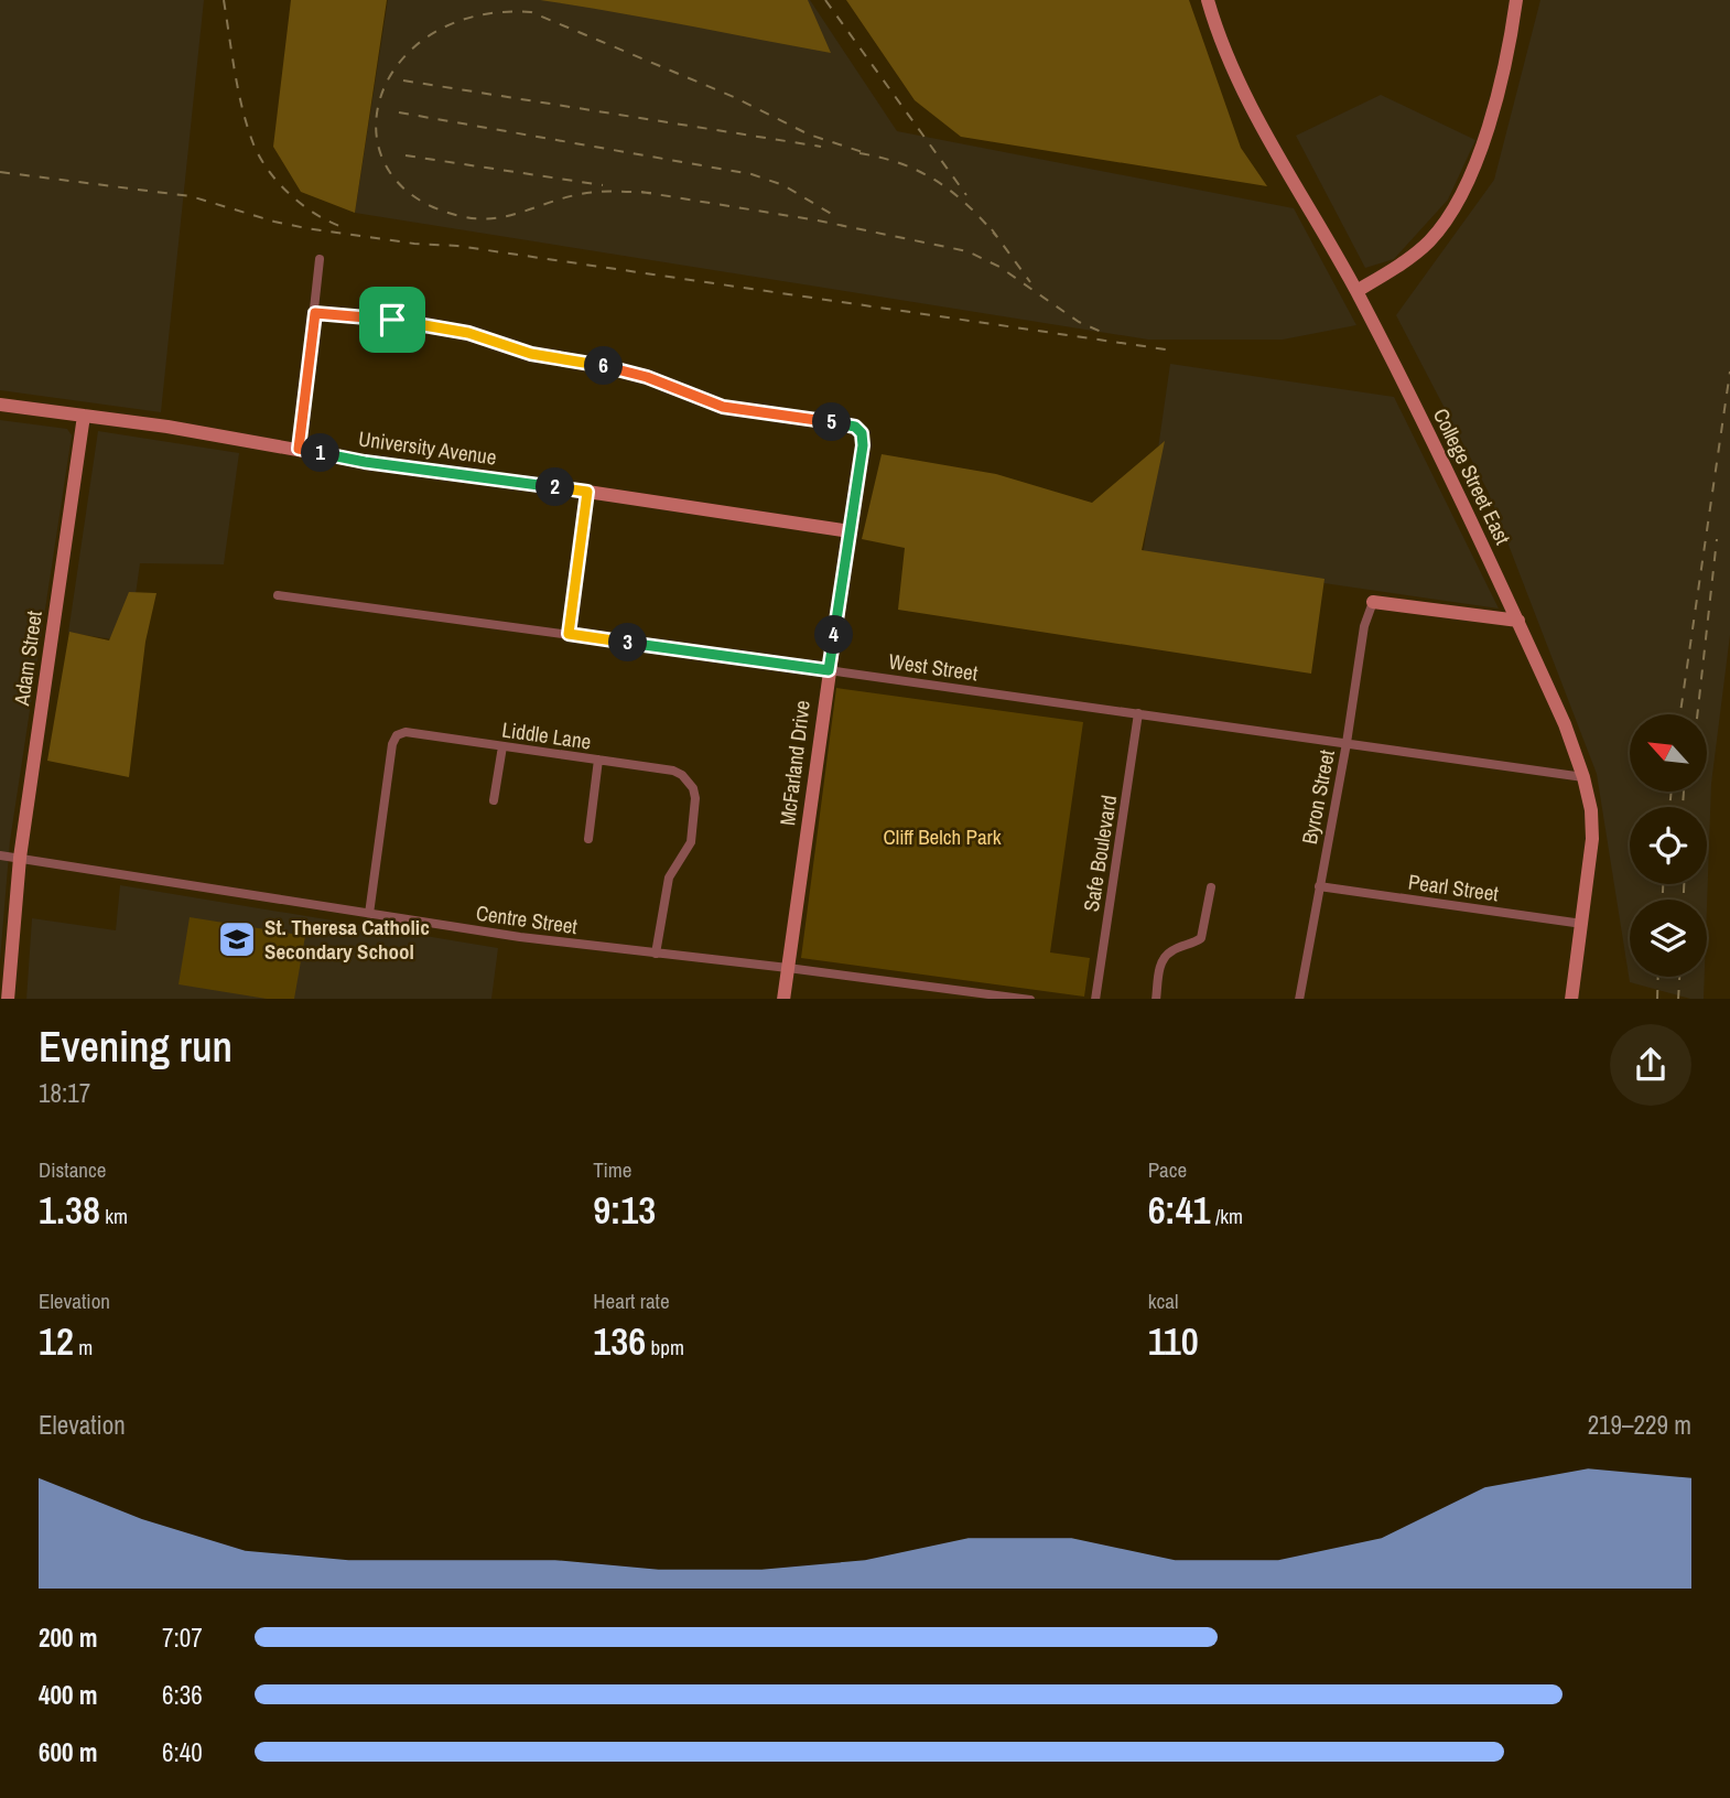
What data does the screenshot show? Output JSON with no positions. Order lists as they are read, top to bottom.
{
  "streets": {
    "street": [
      "University Avenue",
      "College Street East",
      "Adam Street",
      "West Street",
      "Liddle Lane",
      "McFarland Drive",
      "Byron Street",
      "Safe Boulevard",
      "Pearl Street",
      "Centre Street"
    ]
  },
  "crossings": [
    ["University Avenue", "Adam Street"],
    ["University Avenue", "McFarland Drive"],
    ["College Street East", "West Street"],
    ["College Street East", "Pearl Street"],
    ["Adam Street", "Centre Street"],
    ["West Street", "McFarland Drive"],
    ["West Street", "Byron Street"],
    ["West Street", "Safe Boulevard"],
    ["Liddle Lane", "Centre Street"],
    ["McFarland Drive", "Centre Street"],
    ["Byron Street", "Pearl Street"]
  ],
  "parks": ["Cliff Belch Park"],
  "places": {
    "school or university": ["St. Theresa Catholic Secondary School"]
  },
  "north": "top left",
  "page": {
    "pins": [
      "6",
      "5",
      "1",
      "2",
      "4",
      "3"
    ],
    "heading": ["Evening run", "18:17"],
    "stats": [
      ["Distance", "1.38 km"],
      ["Time", "9:13"],
      ["Pace", "6:41 /km"],
      ["Elevation", "12 m"],
      ["Heart rate", "136 bpm"],
      ["kcal", "110"]
    ],
    "chart": ["Elevation", "219–229 m"],
    "list": [
      {
        "name": "200 m",
        "note": "7:07"
      },
      {
        "name": "400 m",
        "note": "6:36"
      },
      {
        "name": "600 m",
        "note": "6:40"
      }
    ]
  }
}
